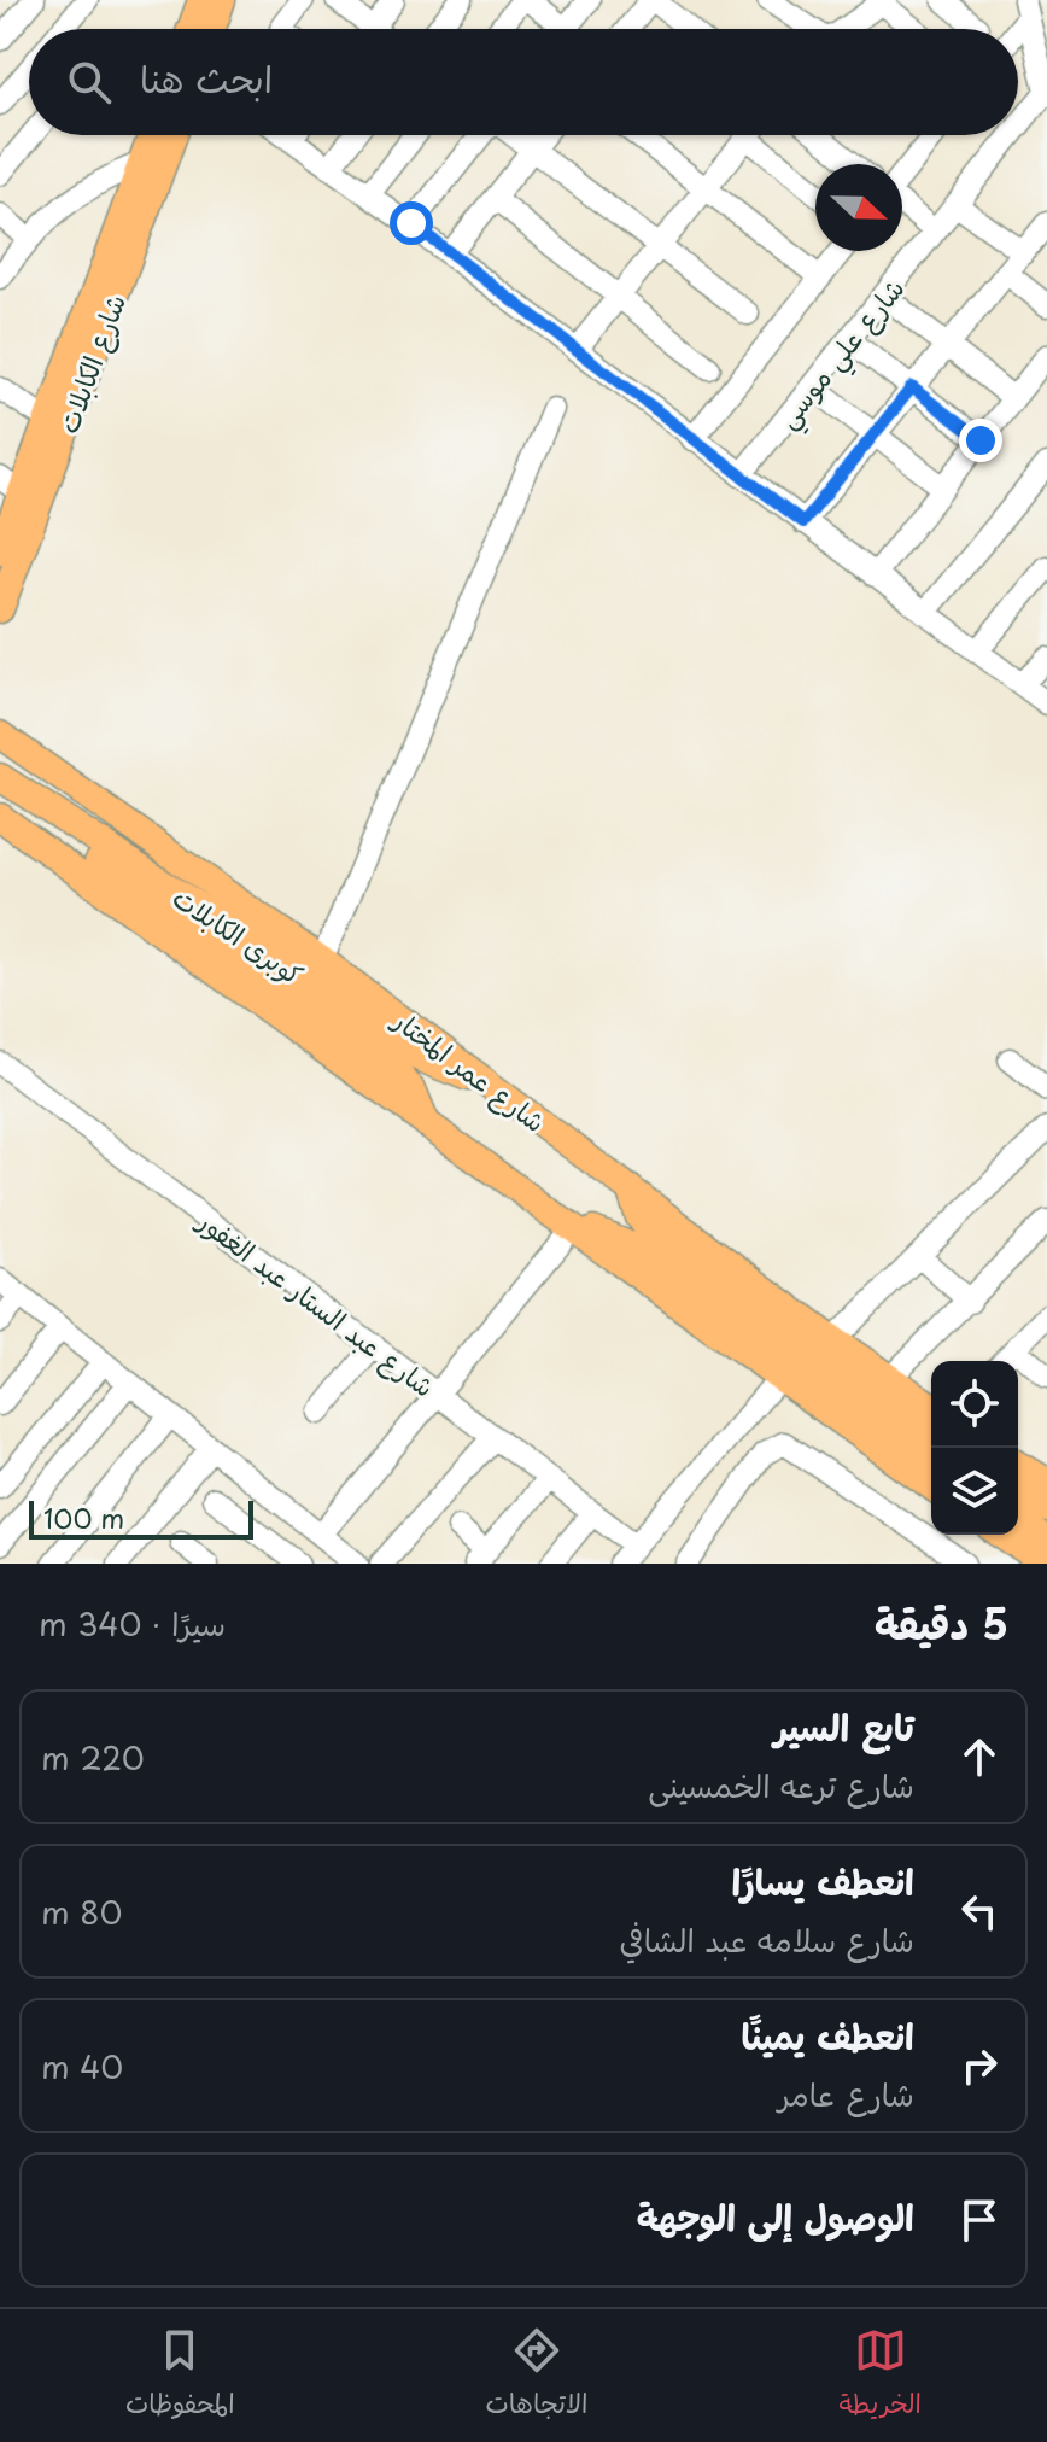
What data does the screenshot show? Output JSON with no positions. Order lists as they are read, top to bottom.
{
  "streets": {
    "main road": ["شارع الكابلات", "كوبرى الكابلات", "شارع عمر المختار"],
    "street": ["شارع علي موسي", "شارع عبد الستار عبد الغفور"]
  },
  "crossings": [
    ["كوبرى الكابلات", "شارع عمر المختار"]
  ],
  "scale_bar": "100 m",
  "north": "right",
  "page": {
    "search": "ابحث هنا",
    "scale": "100 m",
    "heading": ["5 دقيقة", "سيرًا · 340 m"],
    "list": [
      ["تابع السير", "شارع ترعه الخمسينى", "220 m"],
      ["انعطف يسارًا", "شارع سلامه عبد الشافي", "80 m"],
      ["انعطف يمينًا", "شارع عامر", "40 m"],
      "الوصول إلى الوجهة"
    ],
    "nav": ["الخريطة", "الاتجاهات", "المحفوظات"]
  }
}
